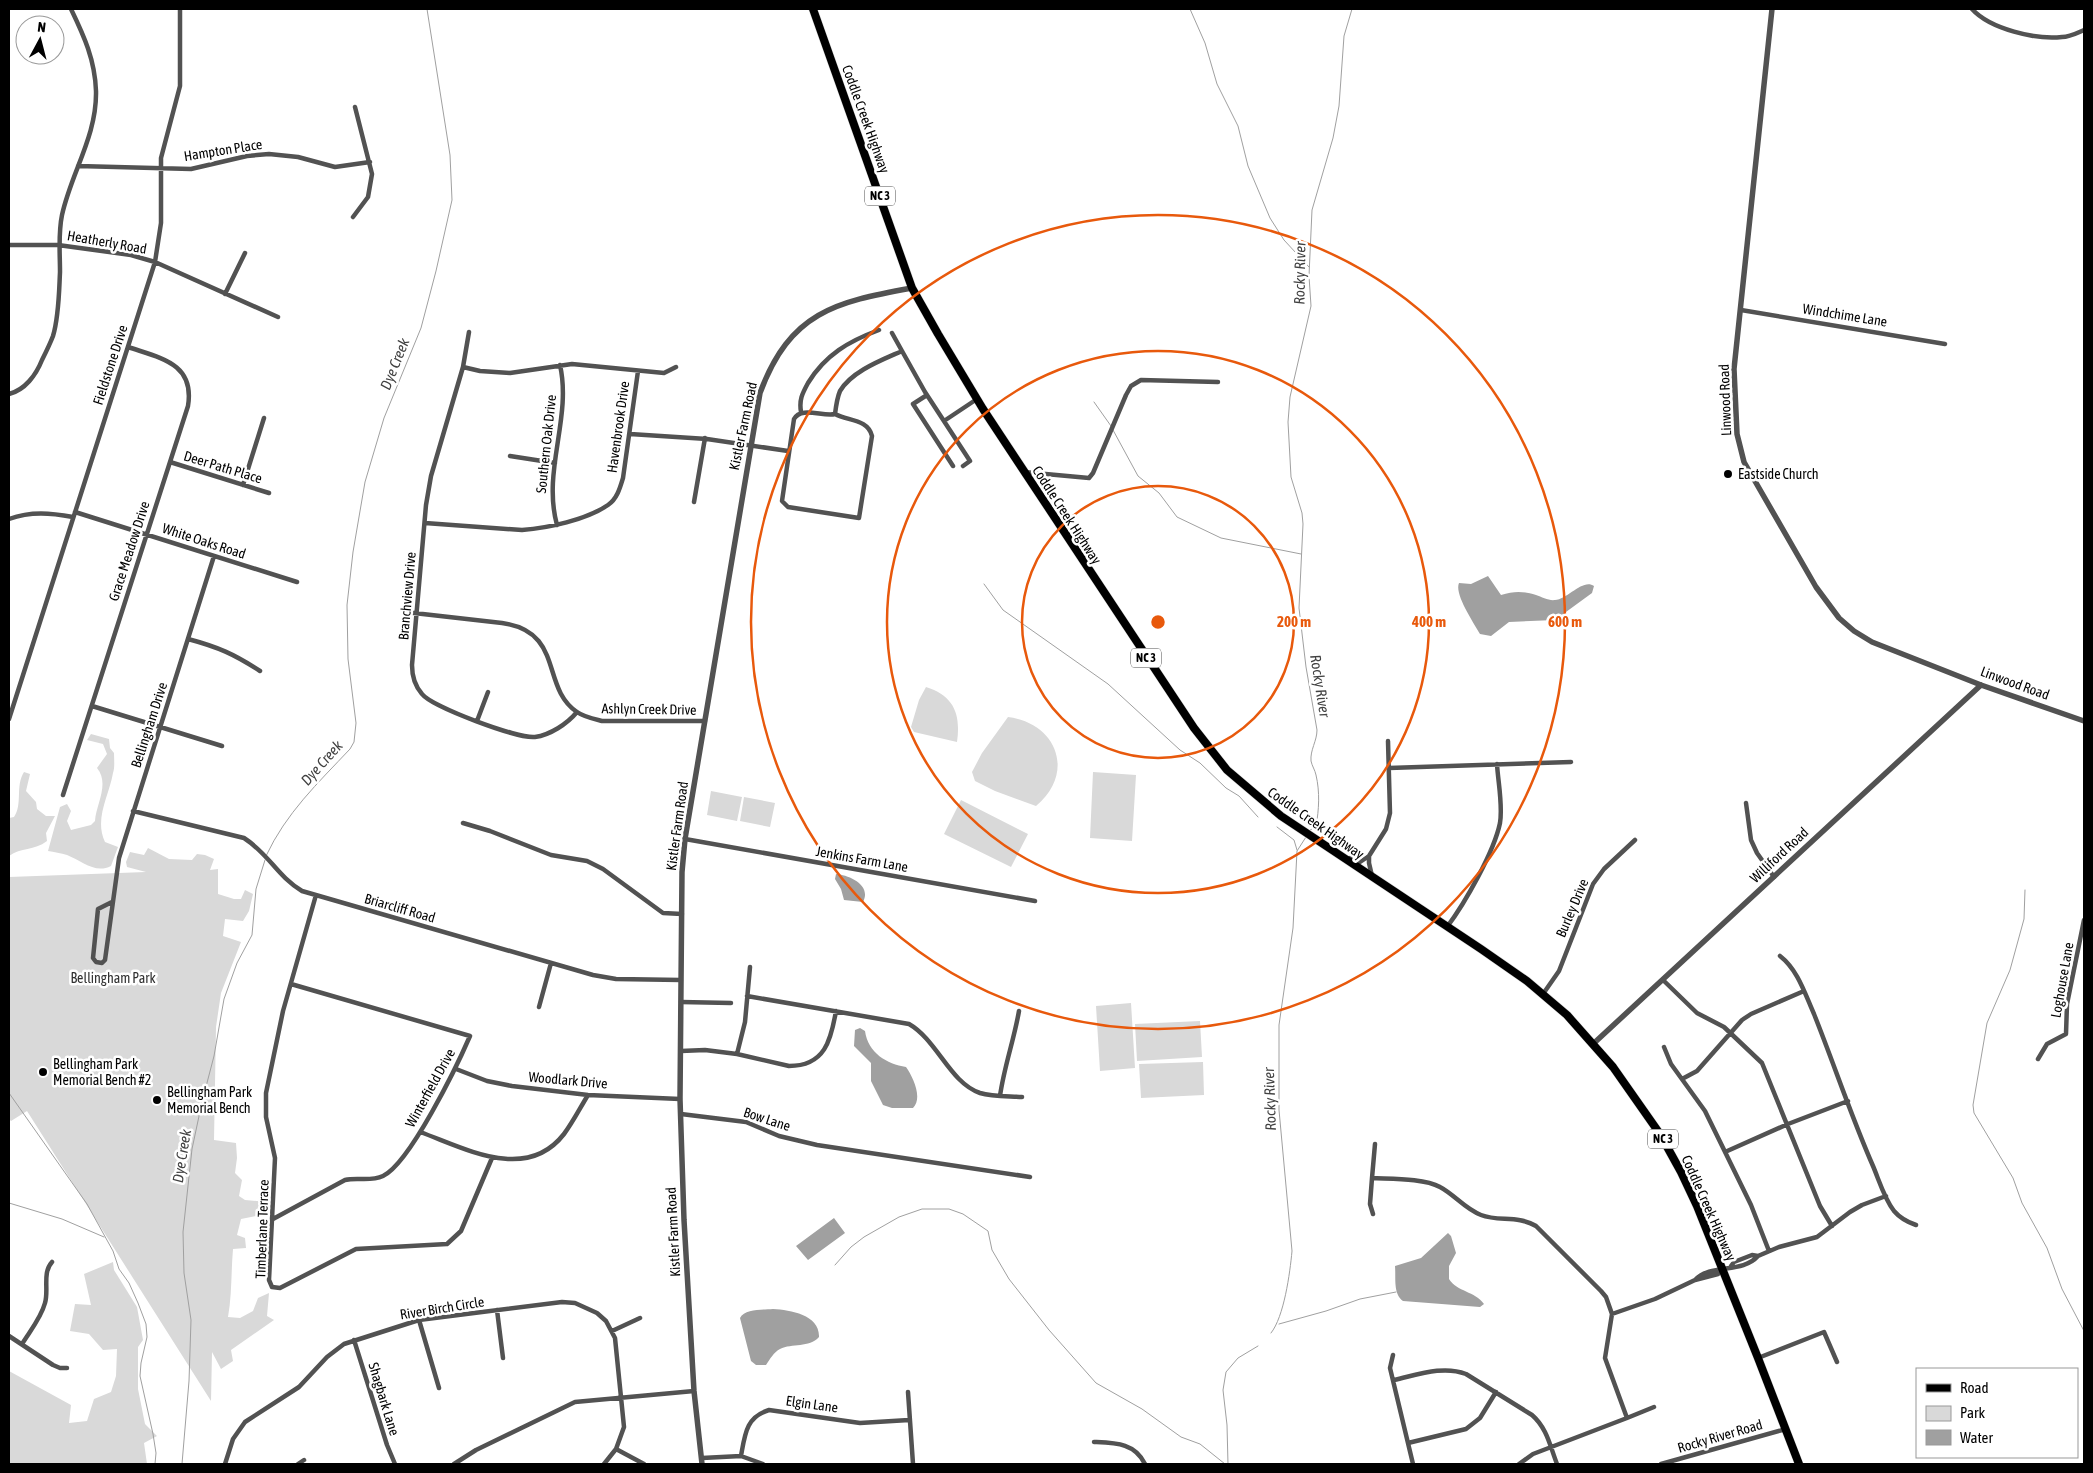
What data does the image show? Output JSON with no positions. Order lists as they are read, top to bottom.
{
  "streets": {
    "main road": ["Coddle Creek Highway", "NC 3"],
    "street": [
      "Hampton Place",
      "Heatherly Road",
      "Windchime Lane",
      "Fieldstone Drive",
      "Linwood Road",
      "Kistler Farm Road",
      "Havenbrook Drive",
      "Southern Oak Drive",
      "Deer Path Place",
      "White Oaks Road",
      "Grace Meadow Drive",
      "Branchview Drive",
      "Ashlyn Creek Drive",
      "Bellingham Drive",
      "Williford Road",
      "Jenkins Farm Lane",
      "Briarcliff Road",
      "Burley Drive",
      "Loghouse Lane",
      "Woodlark Drive",
      "Winterfield Drive",
      "Bow Lane",
      "Timberlane Terrace",
      "River Birch Circle",
      "Shagbark Lane",
      "Elgin Lane",
      "Rocky River Road"
    ]
  },
  "crossings": [
    ["Coddle Creek Highway", "Kistler Farm Road"],
    ["Coddle Creek Highway", "Williford Road"],
    ["Coddle Creek Highway", "Burley Drive"],
    ["Coddle Creek Highway", "Rocky River Road"],
    ["Hampton Place", "Fieldstone Drive"],
    ["Heatherly Road", "Fieldstone Drive"],
    ["Windchime Lane", "Linwood Road"],
    ["Fieldstone Drive", "White Oaks Road"],
    ["Fieldstone Drive", "Grace Meadow Drive"],
    ["Linwood Road", "Williford Road"],
    ["Kistler Farm Road", "Ashlyn Creek Drive"],
    ["Kistler Farm Road", "Jenkins Farm Lane"],
    ["Kistler Farm Road", "Briarcliff Road"],
    ["Kistler Farm Road", "Woodlark Drive"],
    ["Kistler Farm Road", "Bow Lane"],
    ["Havenbrook Drive", "Southern Oak Drive"],
    ["Havenbrook Drive", "Branchview Drive"],
    ["Deer Path Place", "Grace Meadow Drive"],
    ["White Oaks Road", "Grace Meadow Drive"],
    ["White Oaks Road", "Bellingham Drive"],
    ["Branchview Drive", "Ashlyn Creek Drive"],
    ["Bellingham Drive", "Briarcliff Road"],
    ["Briarcliff Road", "Timberlane Terrace"],
    ["Woodlark Drive", "Winterfield Drive"],
    ["Winterfield Drive", "Timberlane Terrace"],
    ["River Birch Circle", "Shagbark Lane"]
  ],
  "water": ["Rocky River", "Dye Creek"],
  "parks": ["Bellingham Park"],
  "places": ["Eastside Church", "Bellingham Park Memorial Bench #2", "Bellingham Park Memorial Bench"],
  "legend": ["Road", "Park", "Water"],
  "north": "top",
  "rings": ["200 m", "400 m", "600 m"]
}
